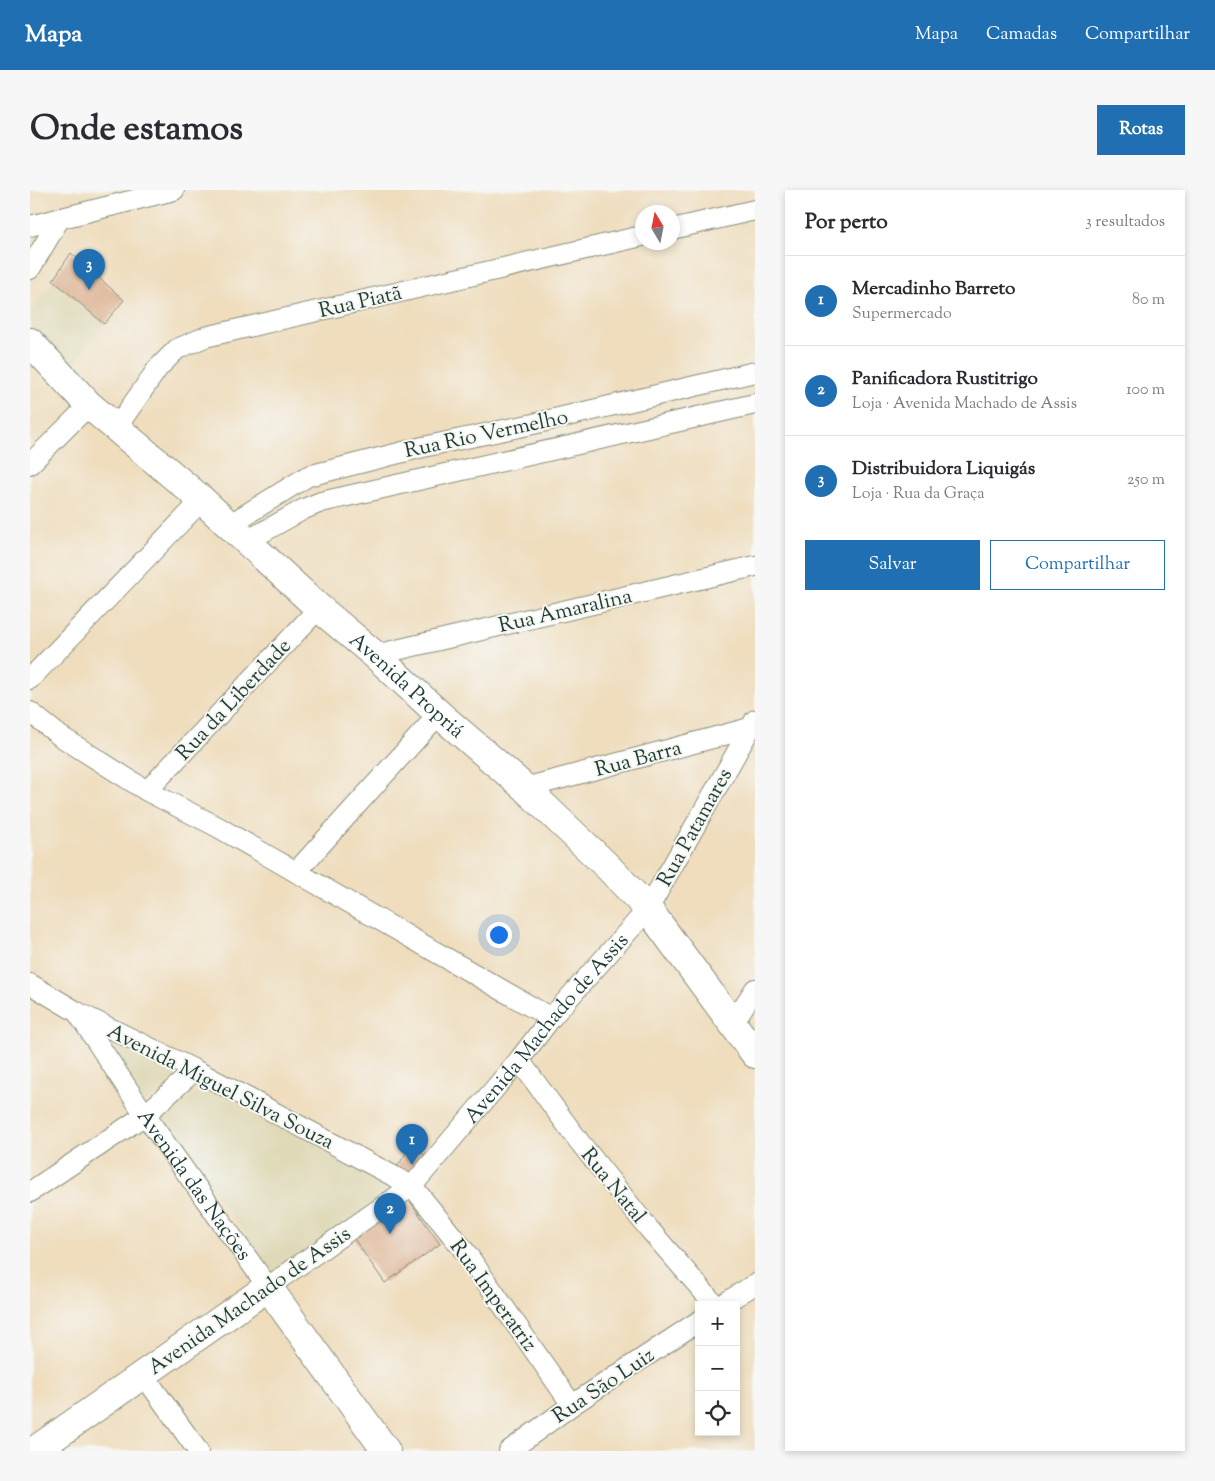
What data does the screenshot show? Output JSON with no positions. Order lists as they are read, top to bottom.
{
  "streets": {
    "street": [
      "Rua Piatã",
      "Rua Rio Vermelho",
      "Rua Amaralina",
      "Avenida Propriá",
      "Rua da Liberdade",
      "Rua Barra",
      "Rua Patamares",
      "Avenida Machado de Assis",
      "Avenida Miguel Silva Souza",
      "Avenida das Nações",
      "Rua Natal",
      "Rua Imperatriz",
      "Rua São Luiz"
    ]
  },
  "crossings": [
    ["Rua Piatã", "Avenida Propriá"],
    ["Rua Rio Vermelho", "Avenida Propriá"],
    ["Rua Amaralina", "Avenida Propriá"],
    ["Avenida Propriá", "Rua da Liberdade"],
    ["Avenida Propriá", "Rua Barra"],
    ["Avenida Propriá", "Rua Patamares"],
    ["Avenida Propriá", "Avenida Machado de Assis"],
    ["Rua Barra", "Rua Patamares"],
    ["Rua Patamares", "Avenida Machado de Assis"],
    ["Avenida Machado de Assis", "Avenida Miguel Silva Souza"],
    ["Avenida Machado de Assis", "Avenida das Nações"],
    ["Avenida Machado de Assis", "Rua Natal"],
    ["Avenida Machado de Assis", "Rua Imperatriz"],
    ["Avenida Miguel Silva Souza", "Avenida das Nações"],
    ["Avenida Miguel Silva Souza", "Rua Imperatriz"],
    ["Rua Imperatriz", "Rua São Luiz"]
  ],
  "north": "top",
  "page": {
    "header": "Mapa",
    "nav": ["Mapa", "Camadas", "Compartilhar"],
    "title": "Onde estamos",
    "buttons": [
      "Rotas",
      ["Salvar", "Compartilhar"]
    ],
    "heading": ["Por perto", "3 resultados"],
    "pins": ["3", "1", "2"],
    "list": [
      {
        "mark": "1",
        "name": "Mercadinho Barreto",
        "note": "Supermercado",
        "value": "80 m"
      },
      {
        "mark": "2",
        "name": "Panificadora Rustitrigo",
        "note": "Loja · Avenida Machado de Assis",
        "value": "100 m"
      },
      {
        "mark": "3",
        "name": "Distribuidora Liquigás",
        "note": "Loja · Rua da Graça",
        "value": "250 m"
      }
    ],
    "map_buttons": ["+", "−"]
  }
}
